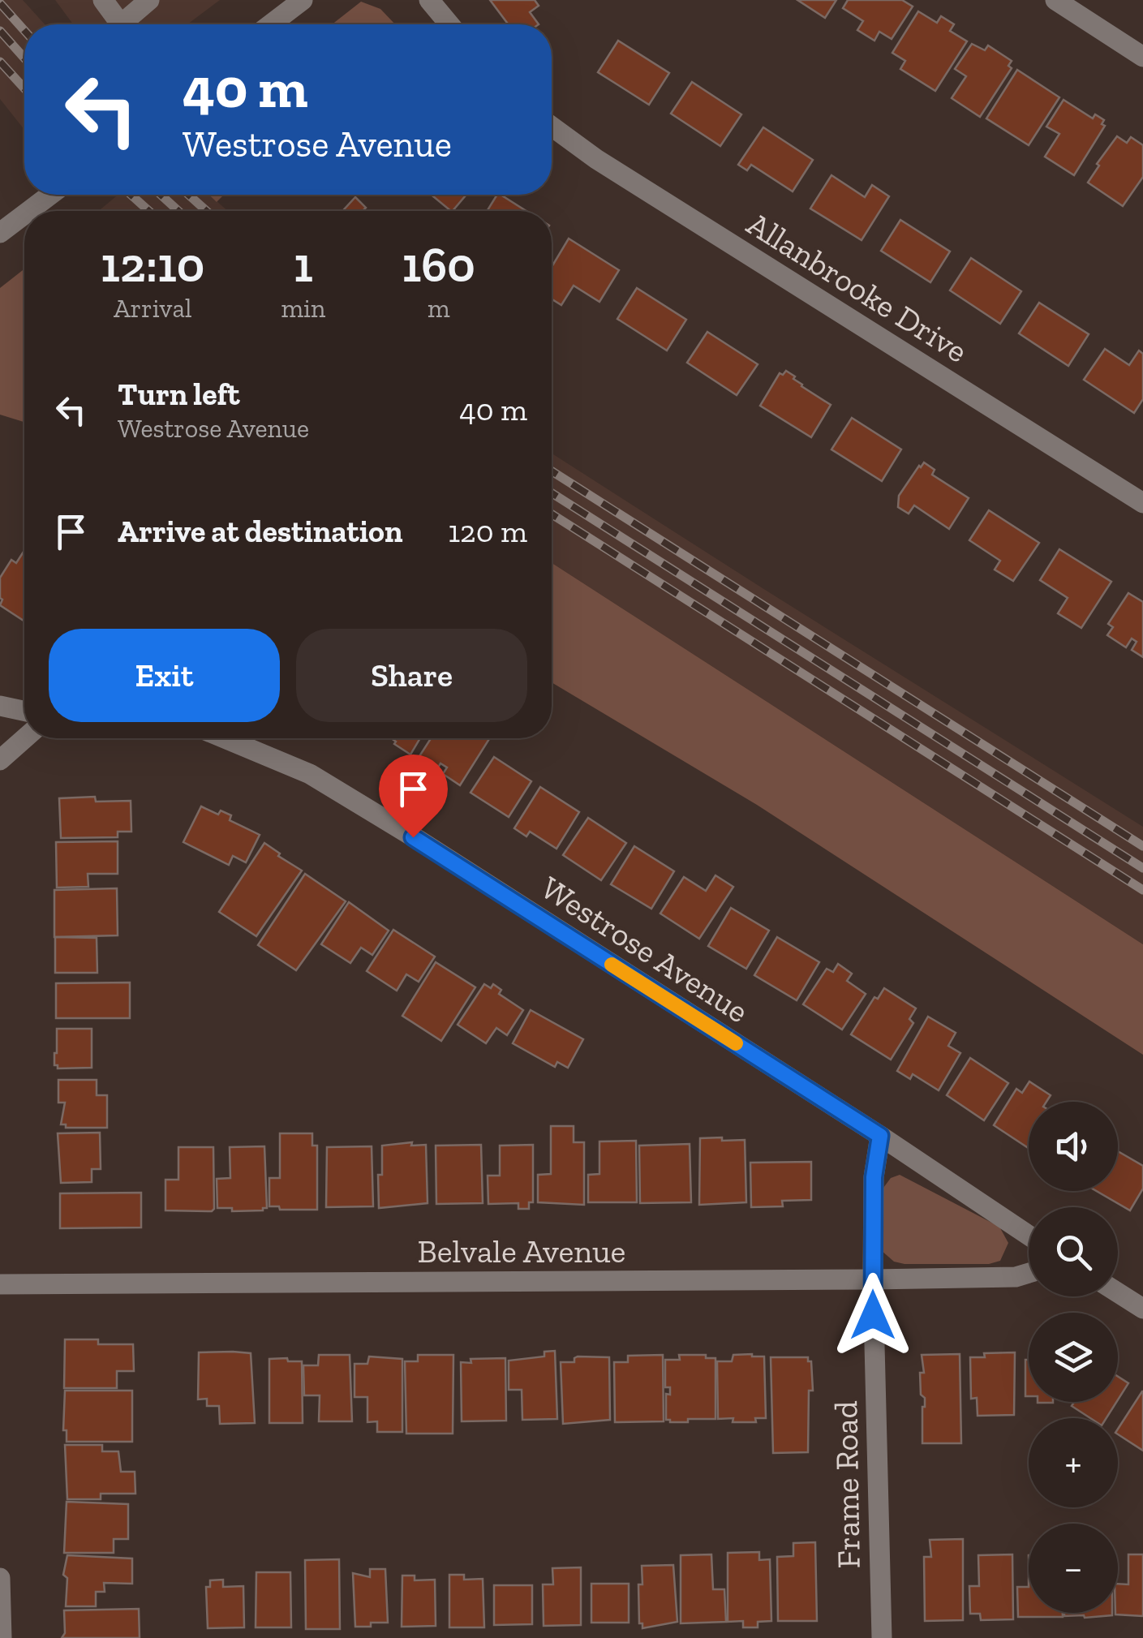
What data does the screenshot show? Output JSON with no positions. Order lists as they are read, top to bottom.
{
  "streets": {
    "street": [
      "Allanbrooke Drive",
      "Westrose Avenue",
      "Belvale Avenue",
      "Frame Road"
    ]
  },
  "crossings": [
    ["Westrose Avenue", "Frame Road"],
    ["Belvale Avenue", "Frame Road"]
  ],
  "page": {
    "turn": ["40 m", "Westrose Avenue"],
    "eta": [
      "12:10",
      "Arrival",
      "1",
      "min",
      "160",
      "m"
    ],
    "list": [
      {
        "name": "Turn left",
        "note": "Westrose Avenue",
        "value": "40 m"
      },
      {
        "name": "Arrive at destination",
        "value": "120 m"
      }
    ],
    "buttons": ["Exit", "Share"],
    "map_buttons": ["+", "−"]
  }
}
